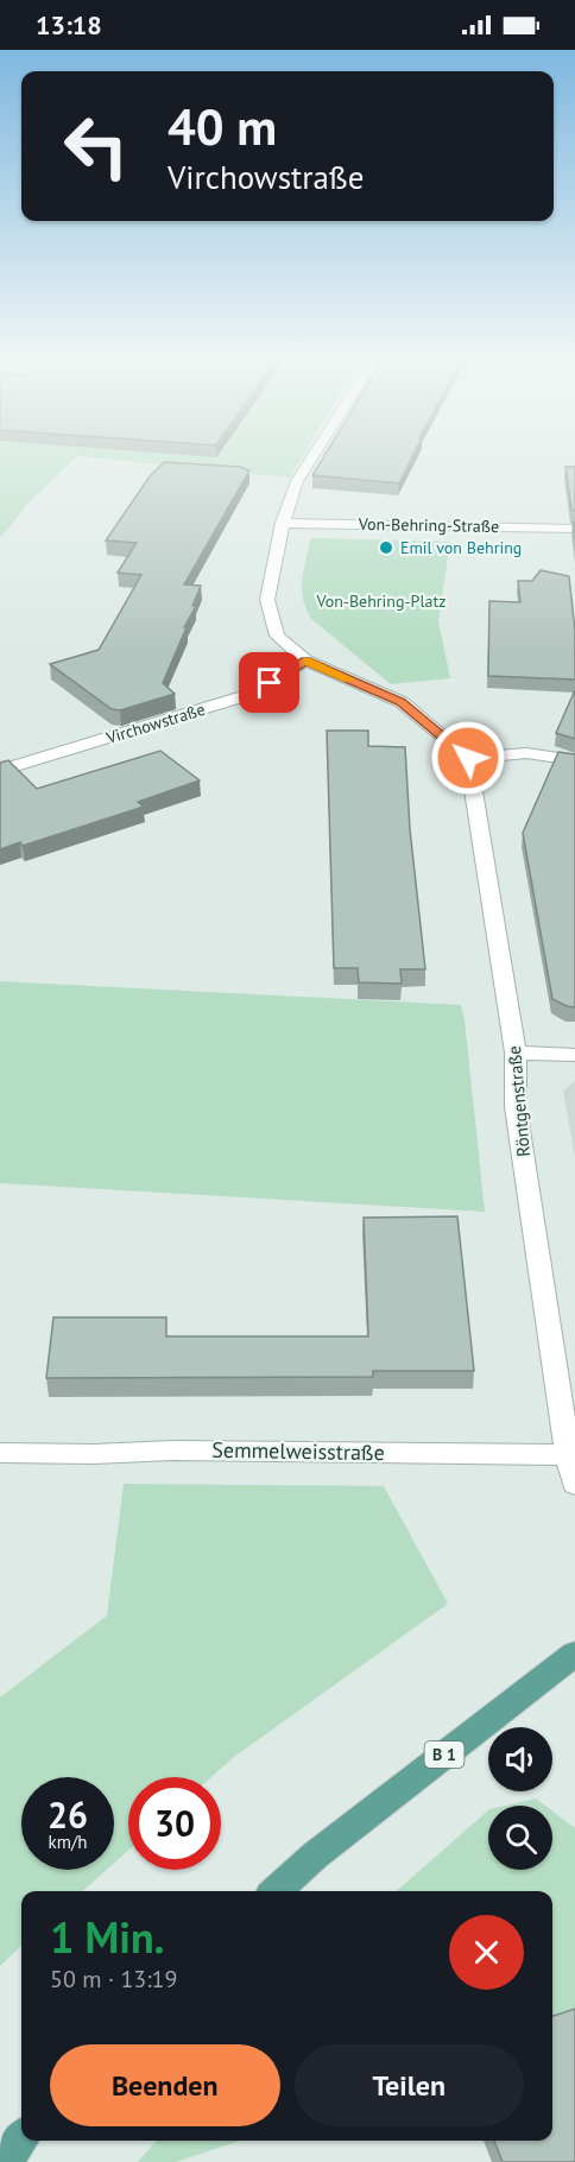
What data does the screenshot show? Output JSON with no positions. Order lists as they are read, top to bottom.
{
  "streets": {
    "main road": ["B 1"],
    "street": [
      "Von-Behring-Straße",
      "Virchowstraße",
      "Röntgenstraße",
      "Semmelweisstraße"
    ]
  },
  "crossings": [
    ["Röntgenstraße", "Semmelweisstraße"]
  ],
  "parks": ["Von-Behring-Platz"],
  "places": ["Emil von Behring"],
  "page": {
    "status": "13:18",
    "turn": ["40 m", "Virchowstraße"],
    "speed": "26 km/h",
    "limit": "30",
    "heading": ["1 Min.", "50 m · 13:19"],
    "buttons": ["Beenden", "Teilen"]
  }
}
